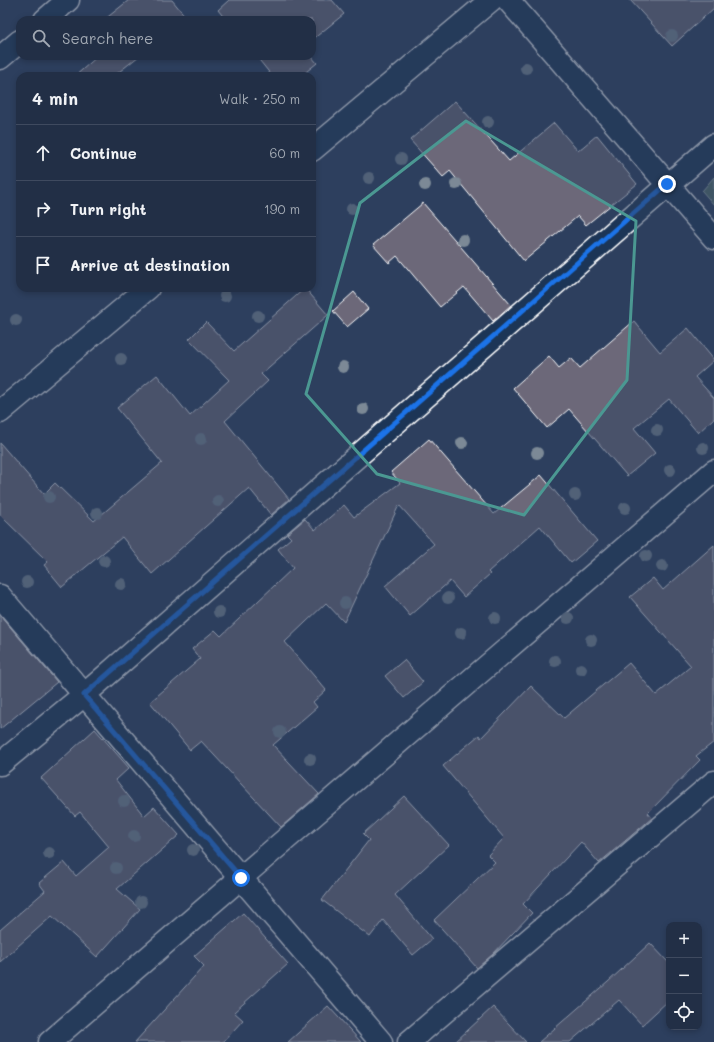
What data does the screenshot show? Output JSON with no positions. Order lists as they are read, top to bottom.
{
  "page": {
    "search": "Search here",
    "heading": ["4 min", "Walk · 250 m"],
    "list": [
      ["Continue", "60 m"],
      ["Turn right", "190 m"],
      "Arrive at destination"
    ],
    "map_buttons": ["+", "−"]
  }
}
